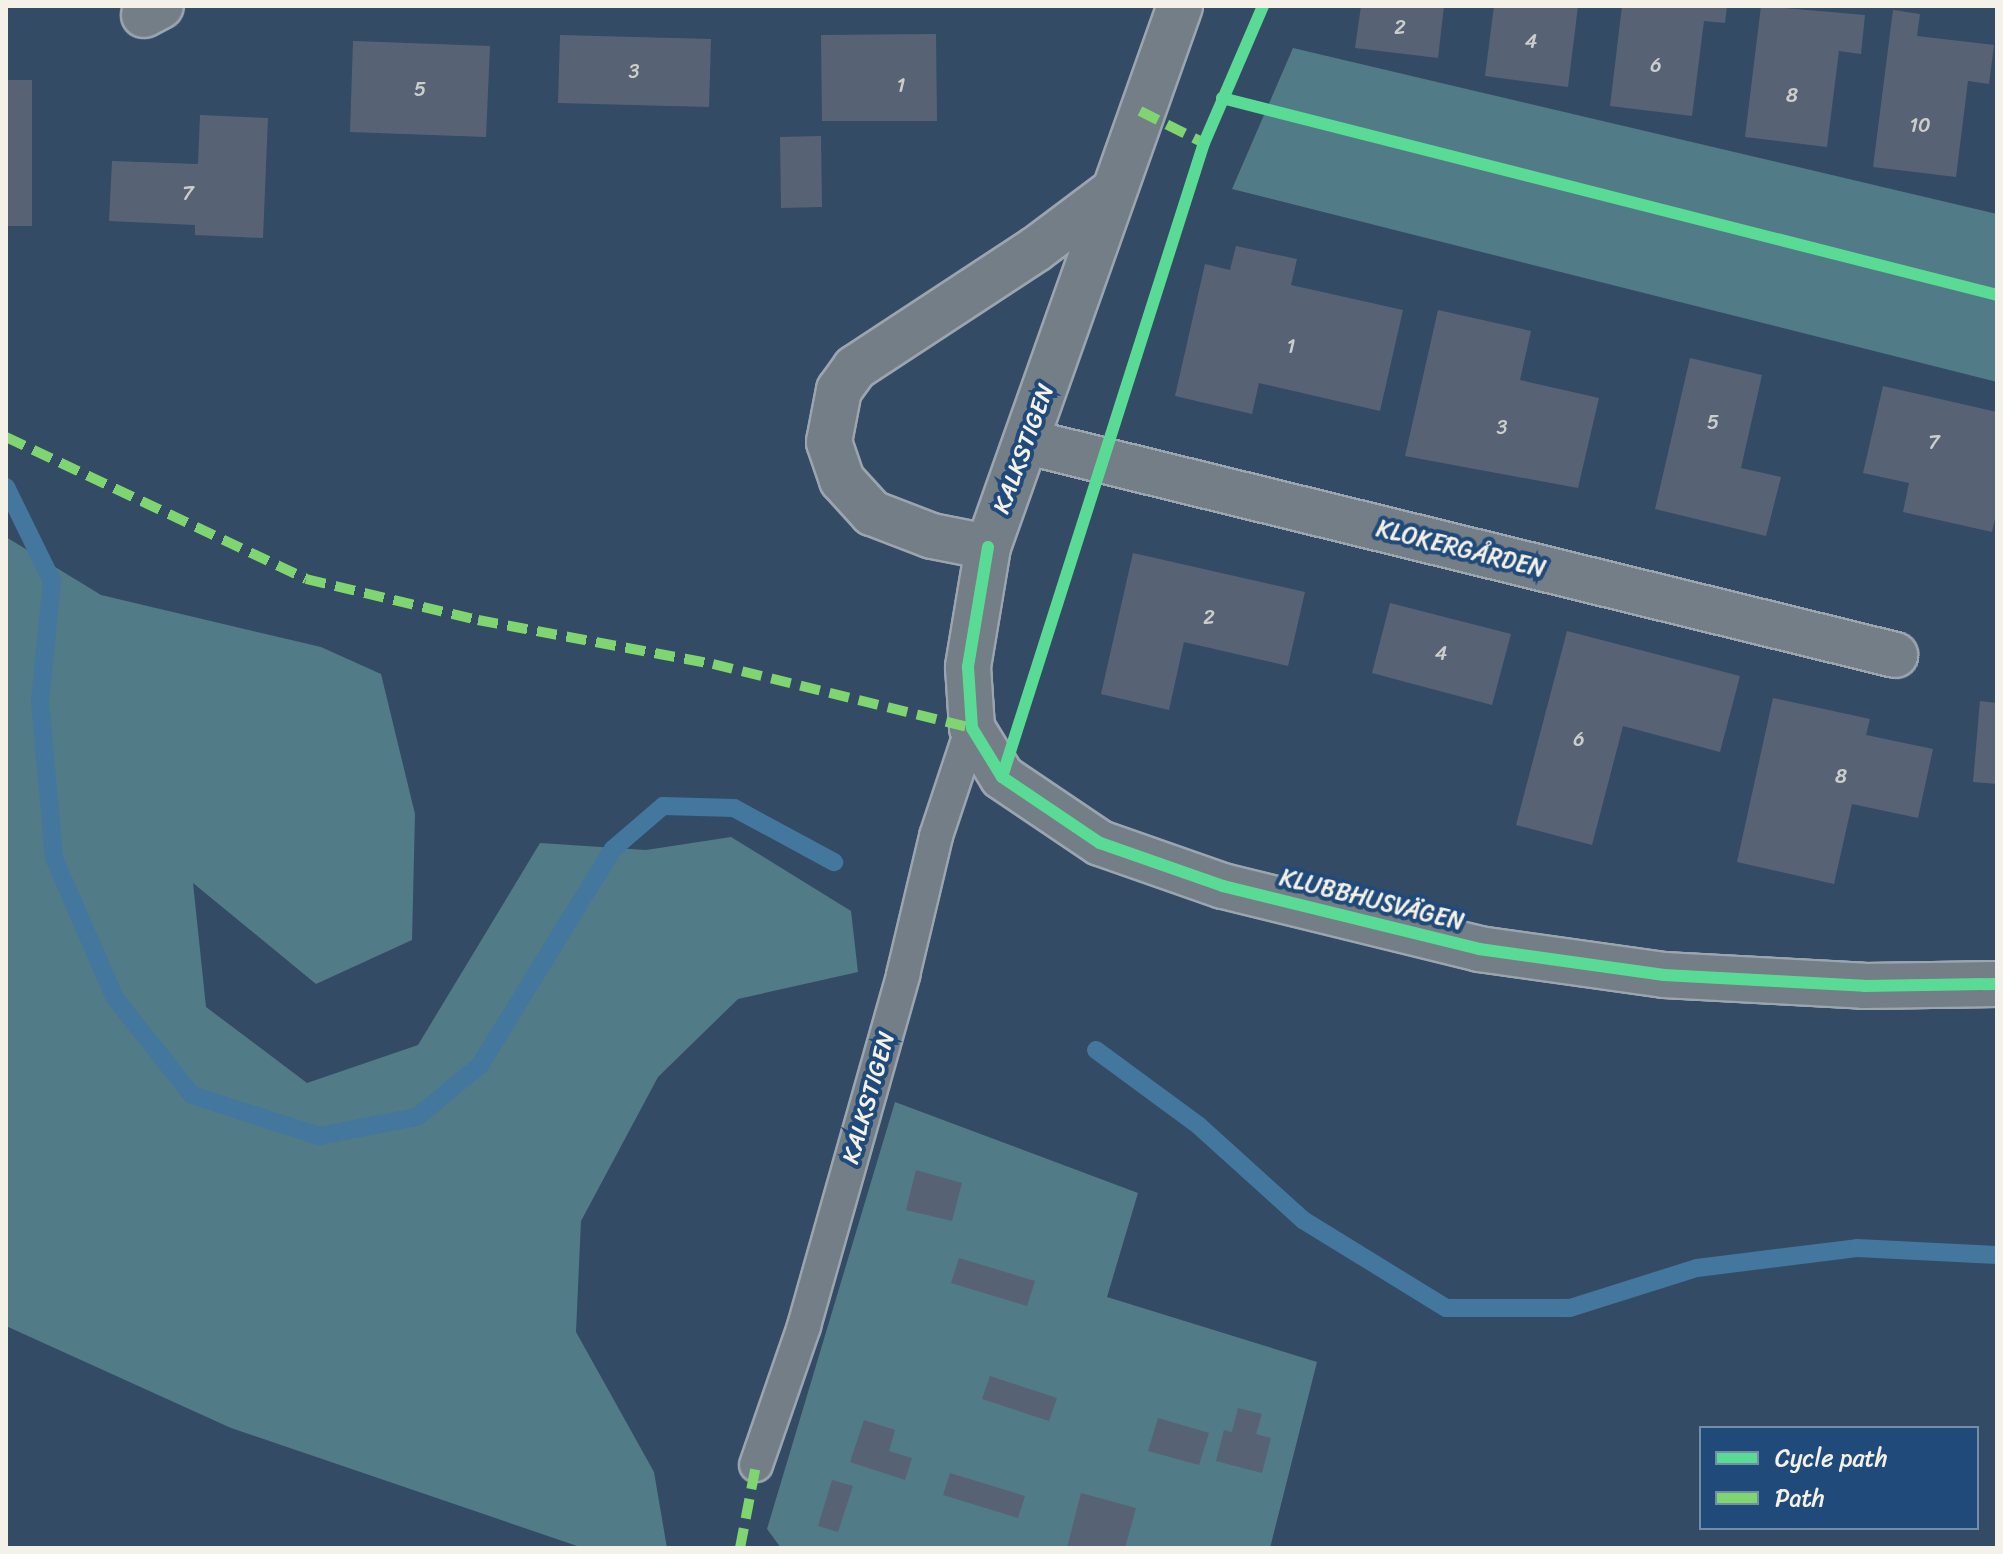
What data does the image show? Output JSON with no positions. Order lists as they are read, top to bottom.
{
  "streets": {
    "street": ["KALKSTIGEN", "KLOKERGÅRDEN", "KLUBBHUSVÄGEN"]
  },
  "crossings": [
    ["KALKSTIGEN", "KLOKERGÅRDEN"],
    ["KALKSTIGEN", "KLUBBHUSVÄGEN"]
  ],
  "house_numbers": [
    "2",
    "4",
    "6",
    "3",
    "1",
    "5",
    "8",
    "10",
    "7",
    "1",
    "5",
    "3",
    "7",
    "2",
    "4",
    "6",
    "8"
  ],
  "legend": ["Cycle path", "Path"]
}
